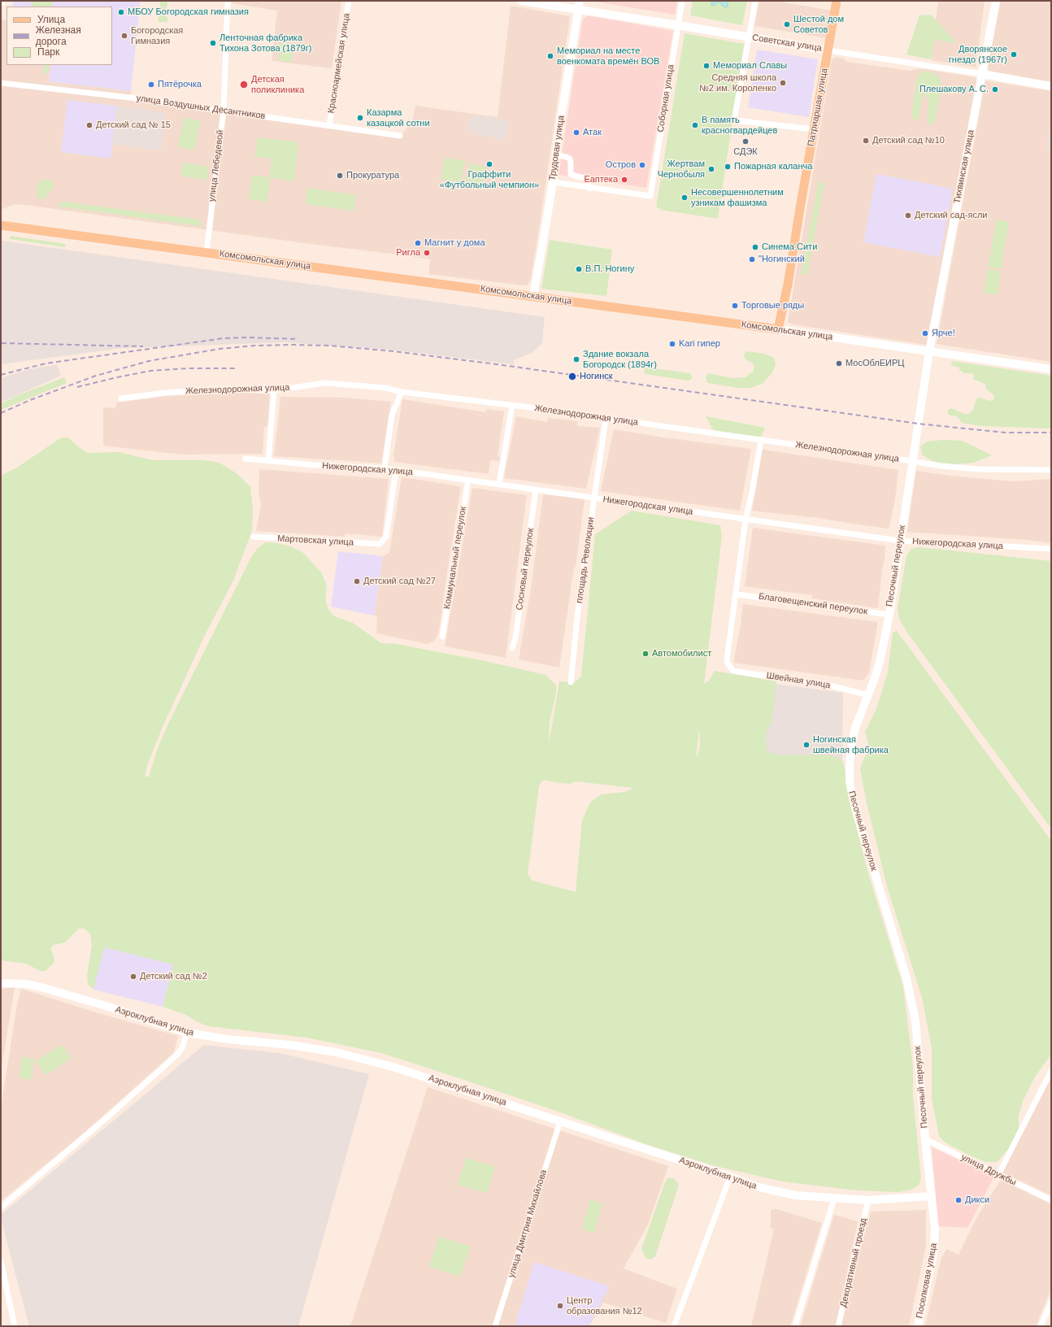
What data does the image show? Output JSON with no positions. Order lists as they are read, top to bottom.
{
  "streets": {
    "main road": ["Патриаршая улица", "Комсомольская улица"],
    "street": [
      "Советская улица",
      "Красноармейская улица",
      "Соборная улица",
      "улица Воздушных Десантников",
      "Трудовая улица",
      "улица Лебедевой",
      "Тихвинская улица",
      "Железнодорожная улица",
      "Нижегородская улица",
      "Мартовская улица",
      "Коммунальный переулок",
      "площадь Революции",
      "Песочный переулок",
      "Сосновый переулок",
      "Благовещенский переулок",
      "Швейная улица",
      "Аэроклубная улица",
      "улица Дружбы",
      "улица Дмитрия Михайлова",
      "Декоративный проезд",
      "Поселковая улица"
    ]
  },
  "crossings": [
    ["Советская улица", "Соборная улица"],
    ["Советская улица", "Патриаршая улица"],
    ["Советская улица", "Трудовая улица"],
    ["Советская улица", "Тихвинская улица"],
    ["Красноармейская улица", "улица Воздушных Десантников"],
    ["улица Воздушных Десантников", "улица Лебедевой"],
    ["Патриаршая улица", "Комсомольская улица"],
    ["Трудовая улица", "Комсомольская улица"],
    ["улица Лебедевой", "Комсомольская улица"],
    ["Тихвинская улица", "Комсомольская улица"],
    ["Тихвинская улица", "Песочный переулок"],
    ["Комсомольская улица", "Песочный переулок"],
    ["Железнодорожная улица", "площадь Революции"],
    ["Железнодорожная улица", "Песочный переулок"],
    ["Нижегородская улица", "Мартовская улица"],
    ["Нижегородская улица", "Коммунальный переулок"],
    ["Нижегородская улица", "площадь Революции"],
    ["Нижегородская улица", "Песочный переулок"],
    ["Нижегородская улица", "Сосновый переулок"],
    ["Песочный переулок", "Благовещенский переулок"],
    ["Песочный переулок", "Швейная улица"],
    ["Песочный переулок", "Аэроклубная улица"],
    ["Песочный переулок", "улица Дружбы"],
    ["Песочный переулок", "Поселковая улица"],
    ["Благовещенский переулок", "Швейная улица"],
    ["Аэроклубная улица", "улица Дмитрия Михайлова"],
    ["Аэроклубная улица", "Декоративный проезд"],
    ["Аэроклубная улица", "Поселковая улица"]
  ],
  "places": [
    "МБОУ Богородская гимназия",
    "Шестой дом Советов",
    "Богородская Гимназия",
    "Ленточная фабрика Тихона Зотова (1879г)",
    "Дворянское гнездо (1967г)",
    "Мемориал на месте военкомата времён ВОВ",
    "Мемориал Славы",
    "Средняя школа №2 им. Короленко",
    "Пятёрочка",
    "Детская поликлиника",
    "Плешакову А. С.",
    "Казарма казацкой сотни",
    "Детский сад № 15",
    "В память красногвардейцев",
    "Атак",
    "Детский сад №10",
    "СДЭК",
    "Граффити «Футбольный чемпион»",
    "Остров",
    "Пожарная каланча",
    "Жертвам Чернобыля",
    "Прокуратура",
    "Еаптека",
    "Несовершеннолетним узникам фашизма",
    "Детский сад-ясли",
    "Магнит у дома",
    "Синема Сити",
    "Ригла",
    "\"Ногинский",
    "В.П. Ногину",
    "Торговые ряды",
    "Ярче!",
    "Kari гипер",
    "Здание вокзала Богородск (1894г)",
    "МосОблЕИРЦ",
    "Ногинск",
    "Детский сад №27",
    "Автомобилист",
    "Ногинская швейная фабрика",
    "Детский сад №2",
    "Дикси",
    "Центр образования №12"
  ],
  "legend": ["Улица", "Железная дорога", "Парк"]
}
